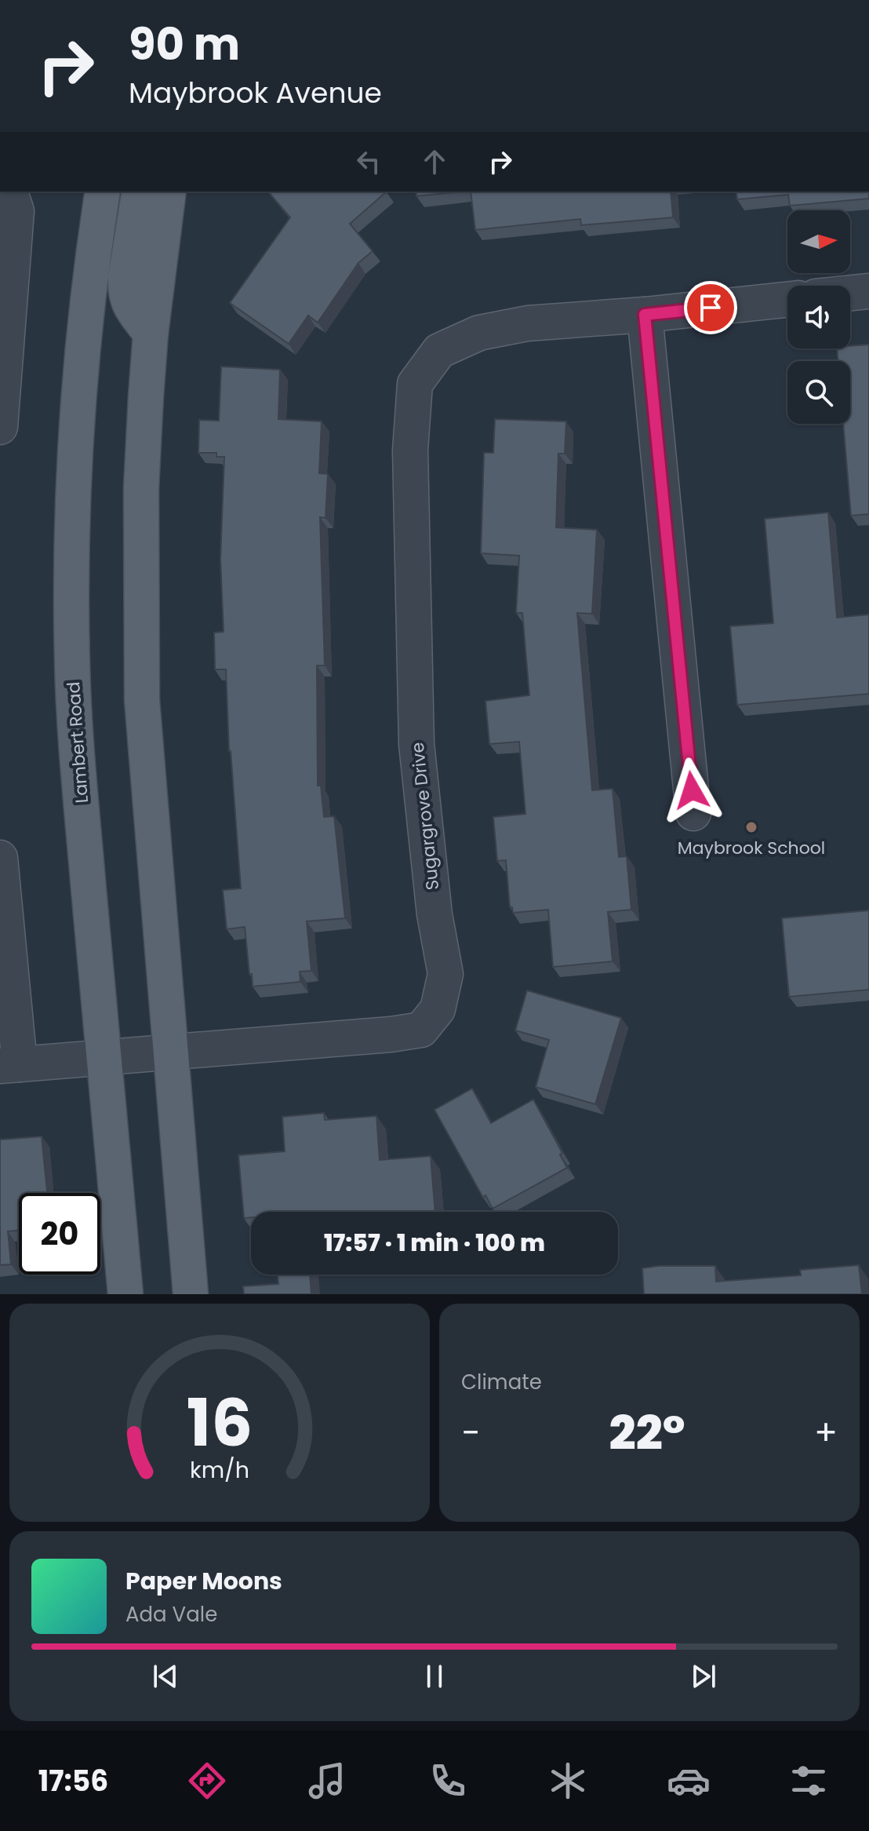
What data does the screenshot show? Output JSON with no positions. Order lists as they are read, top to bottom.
{
  "streets": {
    "main road": ["Lambert Road"],
    "street": ["Sugargrove Drive"]
  },
  "crossings": [
    ["Lambert Road", "Sugargrove Drive"]
  ],
  "places": ["Maybrook School"],
  "north": "right",
  "page": {
    "turn": ["90 m", "Maybrook Avenue"],
    "limit": "20",
    "trip": "17:57 · 1 min · 100 m",
    "tile": "Climate",
    "heat": ["−", "22°", "+"],
    "song": ["Paper Moons", "Ada Vale"],
    "tabs": "17:56",
    "gauge": ["16", "km/h"]
  }
}
